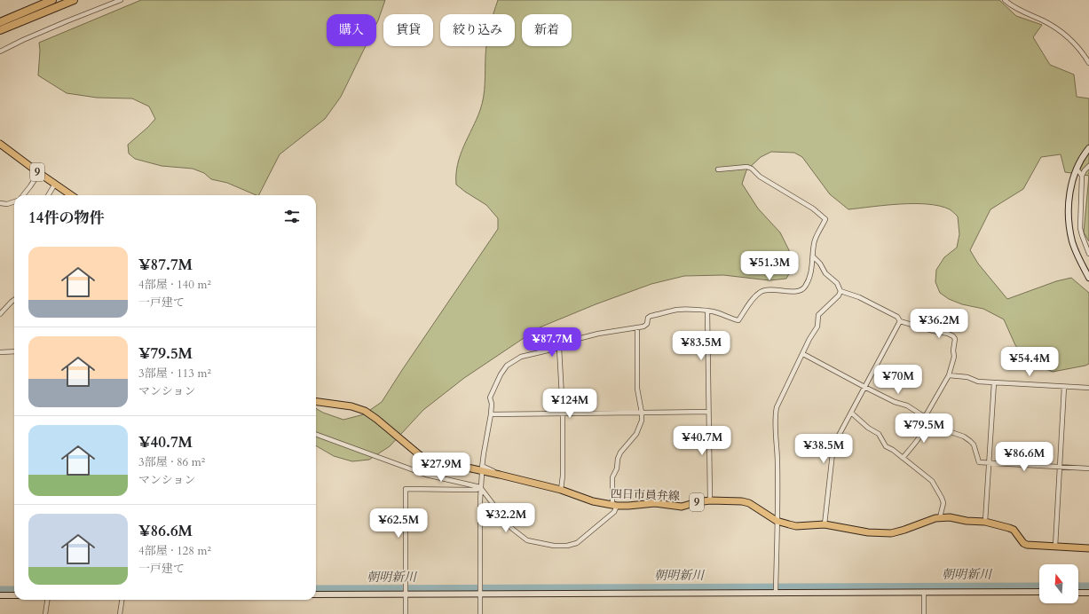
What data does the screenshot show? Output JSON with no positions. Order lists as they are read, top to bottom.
{
  "streets": {
    "main road": ["9", "四日市員弁線"]
  },
  "water": ["朝明新川"],
  "north": "top",
  "page": {
    "chip": [
      "購入",
      "賃貸",
      "絞り込み",
      "新着"
    ],
    "heading": "14件の物件",
    "list": [
      {
        "name": "¥87.7M",
        "note": "4部屋 · 140 m² · 一戸建て"
      },
      {
        "name": "¥79.5M",
        "note": "3部屋 · 113 m² · マンション"
      },
      {
        "name": "¥40.7M",
        "note": "3部屋 · 86 m² · マンション"
      },
      {
        "name": "¥86.6M",
        "note": "4部屋 · 128 m² · 一戸建て"
      }
    ],
    "price": [
      "¥51.3M",
      "¥36.2M",
      "¥87.7M",
      "¥83.5M",
      "¥54.4M",
      "¥70M",
      "¥124M",
      "¥79.5M",
      "¥40.7M",
      "¥38.5M",
      "¥86.6M",
      "¥27.9M",
      "¥32.2M",
      "¥62.5M"
    ]
  }
}
